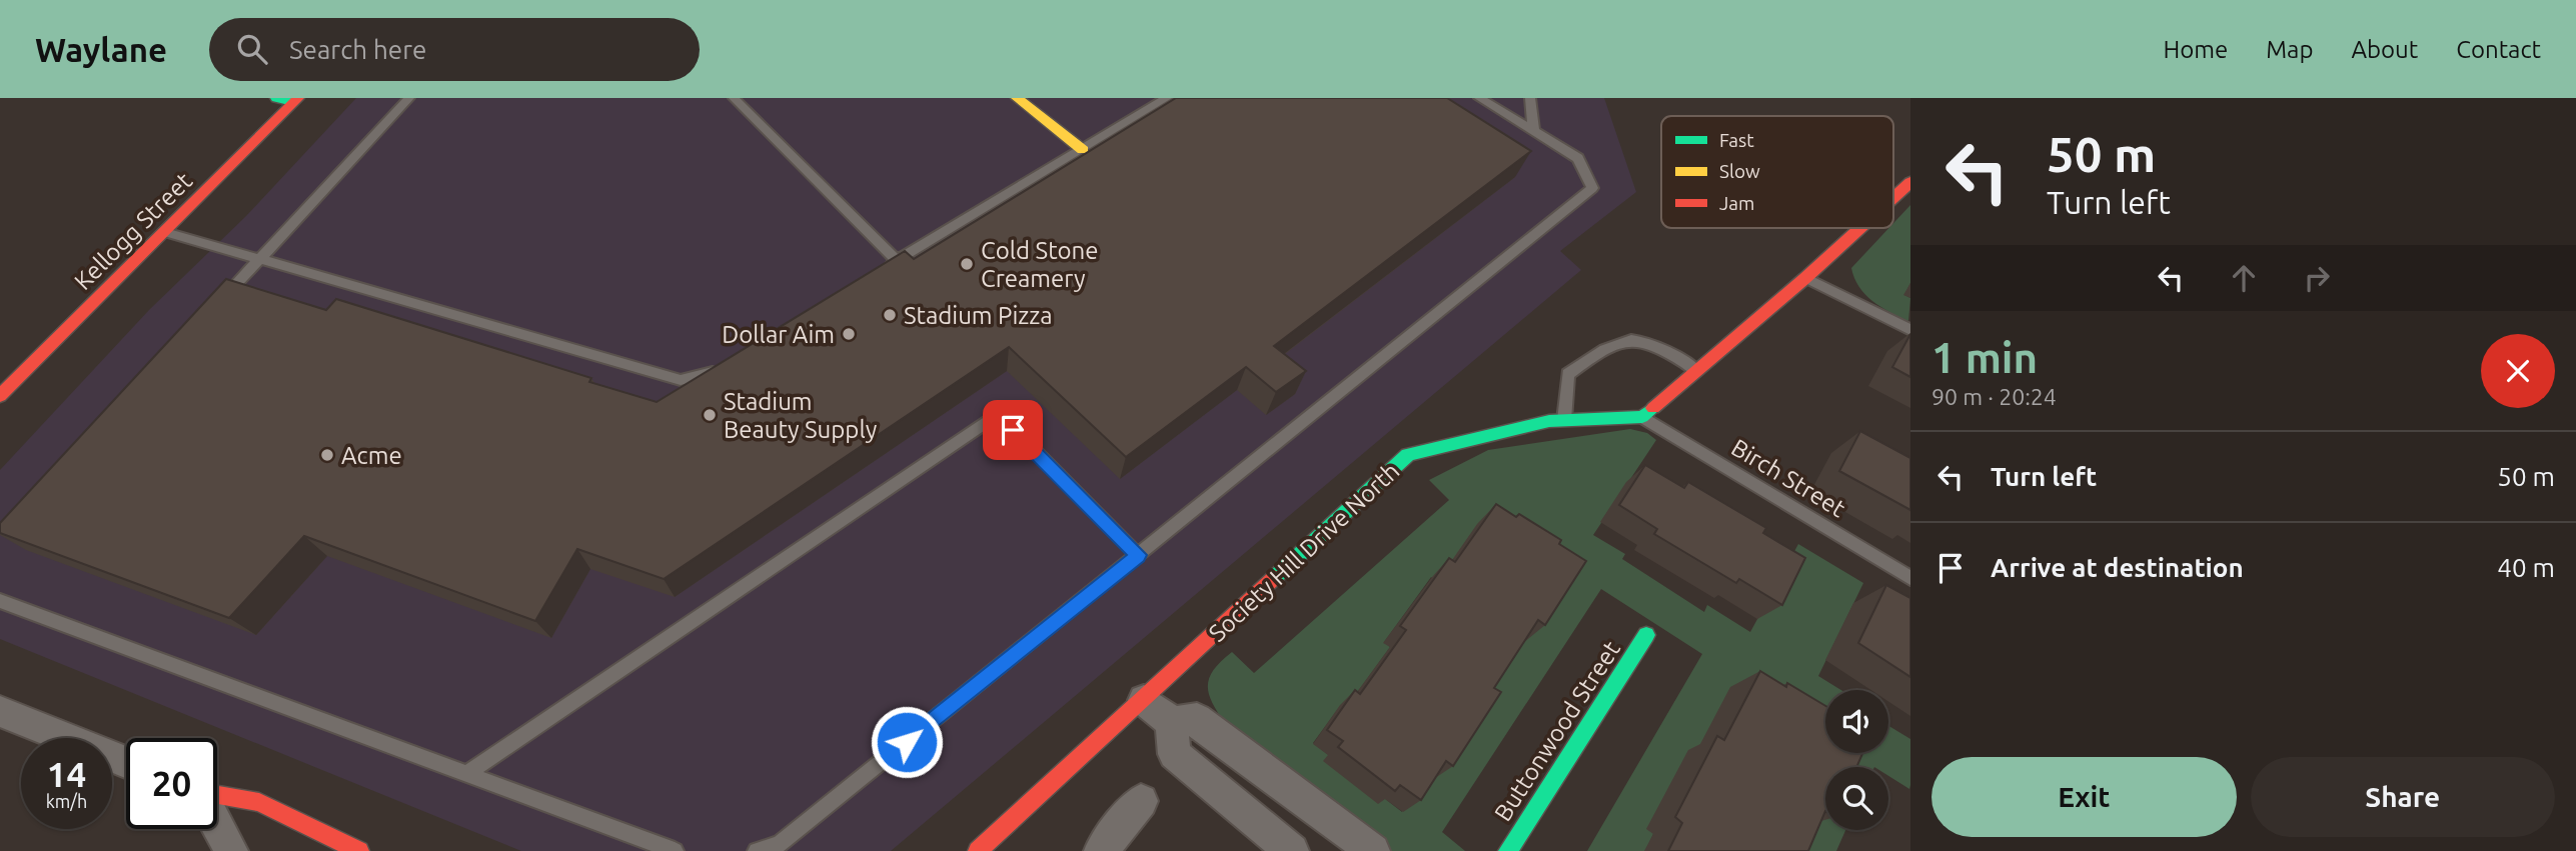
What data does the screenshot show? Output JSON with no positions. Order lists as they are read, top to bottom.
{
  "streets": {
    "main road": ["Kellogg Street", "Society Hill Drive North", "Buttonwood Street"],
    "lane": ["Birch Street"]
  },
  "crossings": [
    ["Birch Street", "Society Hill Drive North"]
  ],
  "places": [
    "Cold Stone Creamery",
    "Stadium Pizza",
    "Dollar Aim",
    "Stadium Beauty Supply",
    "Acme"
  ],
  "legend": ["Fast", "Slow", "Jam"],
  "page": {
    "header": "Waylane",
    "search": "Search here",
    "nav": [
      "Home",
      "Map",
      "About",
      "Contact"
    ],
    "turn": ["50 m", "Turn left"],
    "heading": ["1 min", "90 m · 20:24"],
    "list": [
      {
        "name": "Turn left",
        "value": "50 m"
      },
      {
        "name": "Arrive at destination",
        "value": "40 m"
      }
    ],
    "speed": "14 km/h",
    "limit": "20",
    "buttons": ["Exit", "Share"]
  }
}
